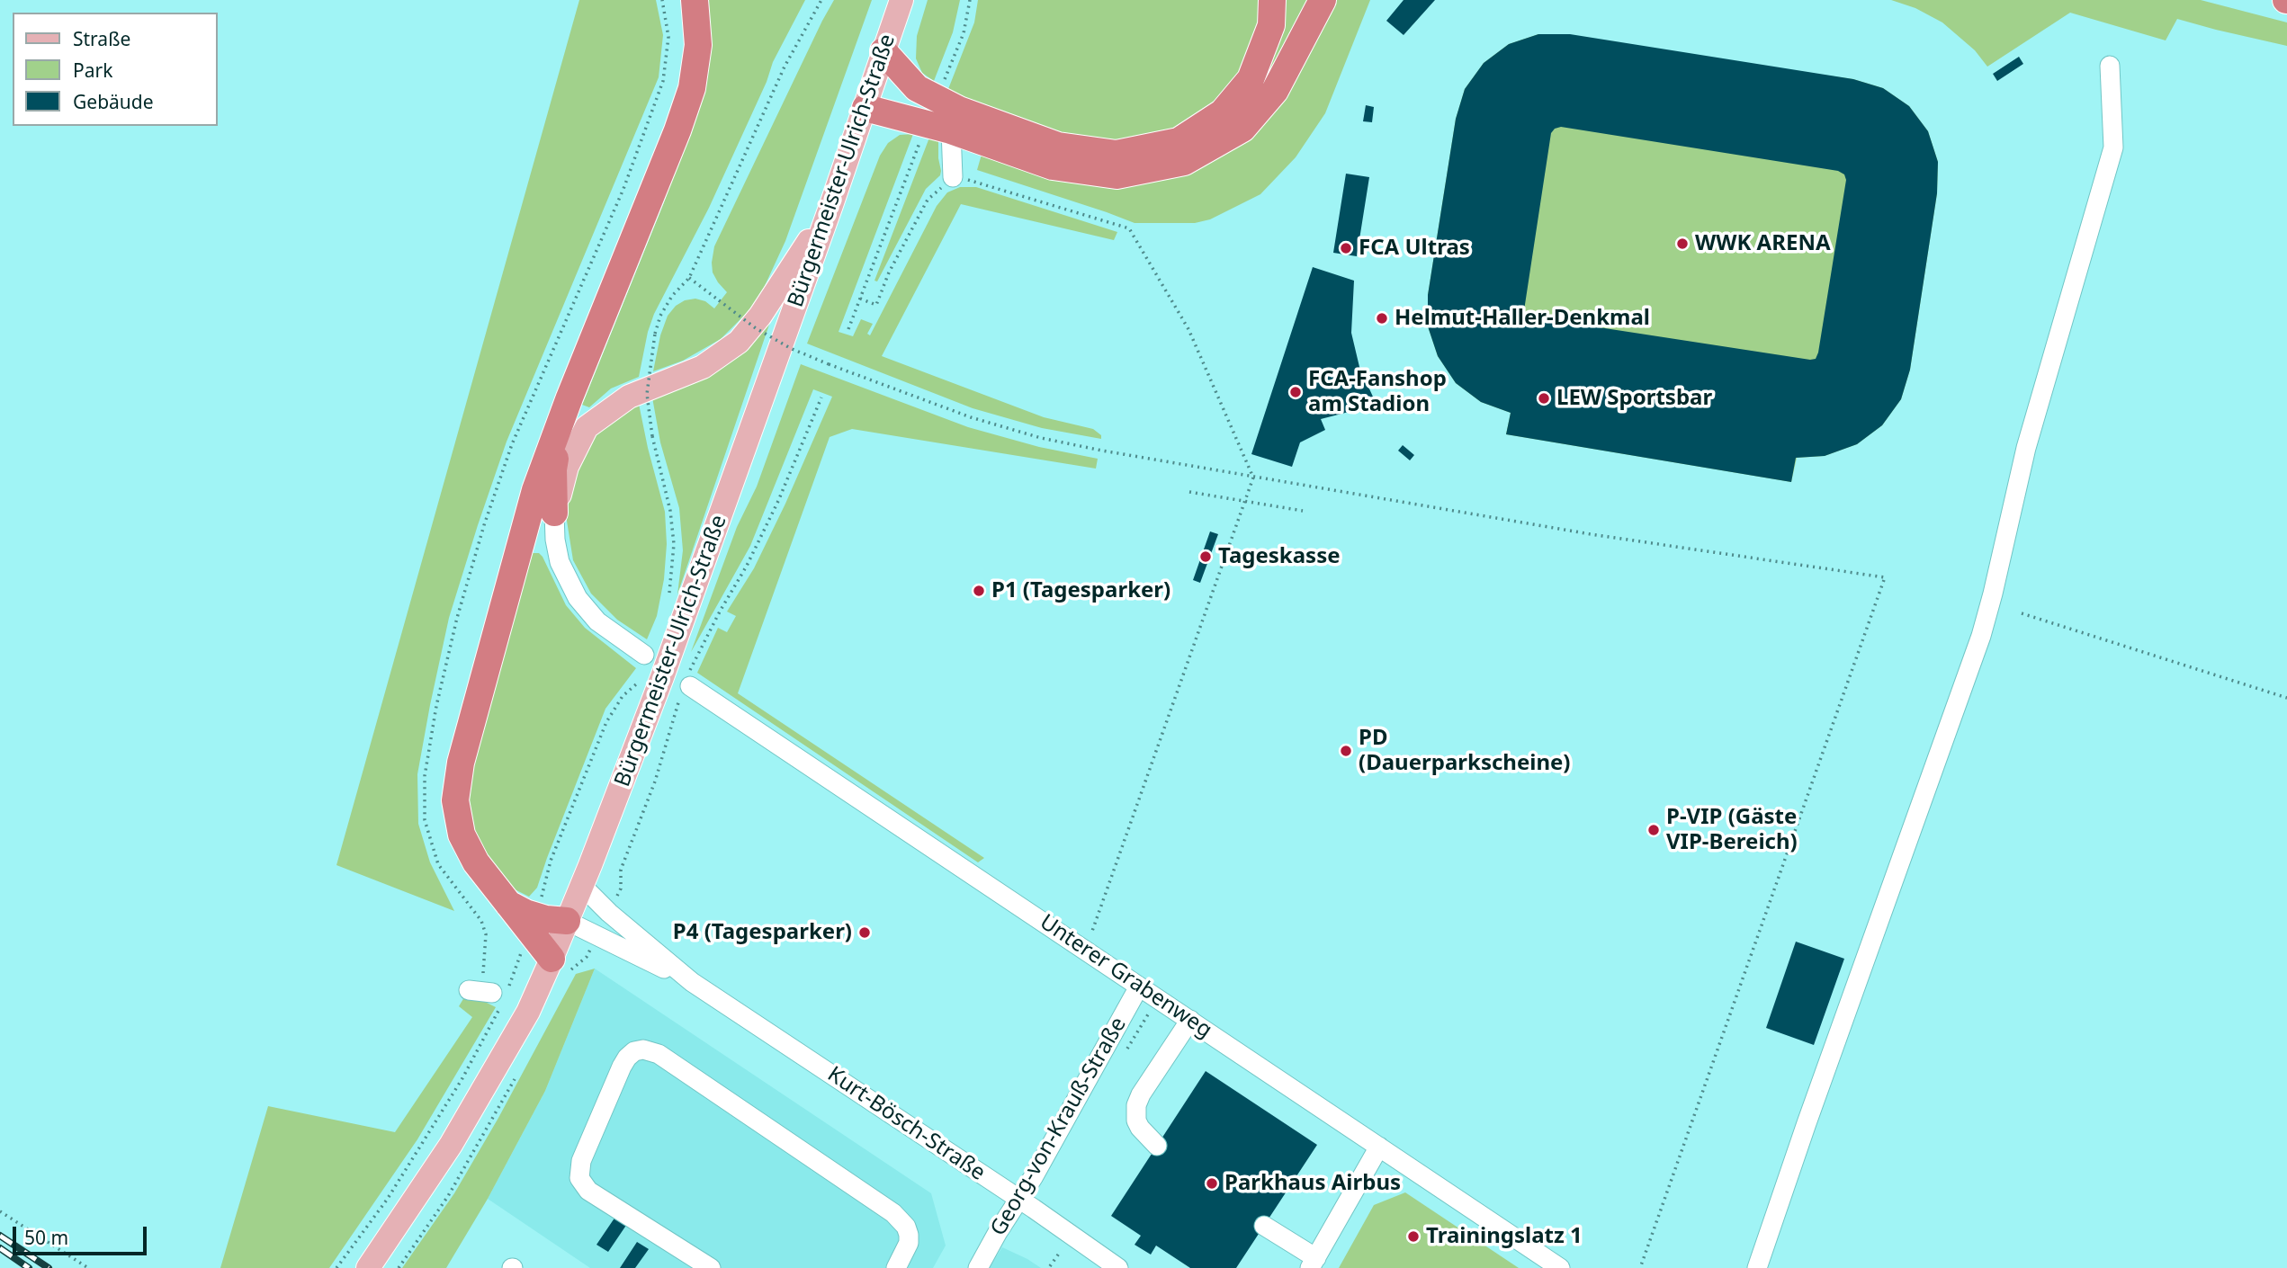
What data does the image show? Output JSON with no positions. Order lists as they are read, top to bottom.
{
  "streets": {
    "main road": ["Bürgermeister-Ulrich-Straße"],
    "street": ["Unterer Grabenweg", "Kurt-Bösch-Straße", "Georg-von-Krauß-Straße"]
  },
  "crossings": [
    ["Bürgermeister-Ulrich-Straße", "Kurt-Bösch-Straße"],
    ["Unterer Grabenweg", "Georg-von-Krauß-Straße"],
    ["Kurt-Bösch-Straße", "Georg-von-Krauß-Straße"]
  ],
  "places": [
    "WWK ARENA",
    "FCA Ultras",
    "Helmut-Haller-Denkmal",
    "FCA-Fanshop am Stadion",
    "LEW Sportsbar",
    "Tageskasse",
    "P1 (Tagesparker)",
    "PD (Dauerparkscheine)",
    "P-VIP (Gäste VIP-Bereich)",
    "P4 (Tagesparker)",
    "Parkhaus Airbus",
    "Trainingslatz 1"
  ],
  "legend": ["Straße", "Park", "Gebäude"],
  "scale_bar": "50 m"
}
